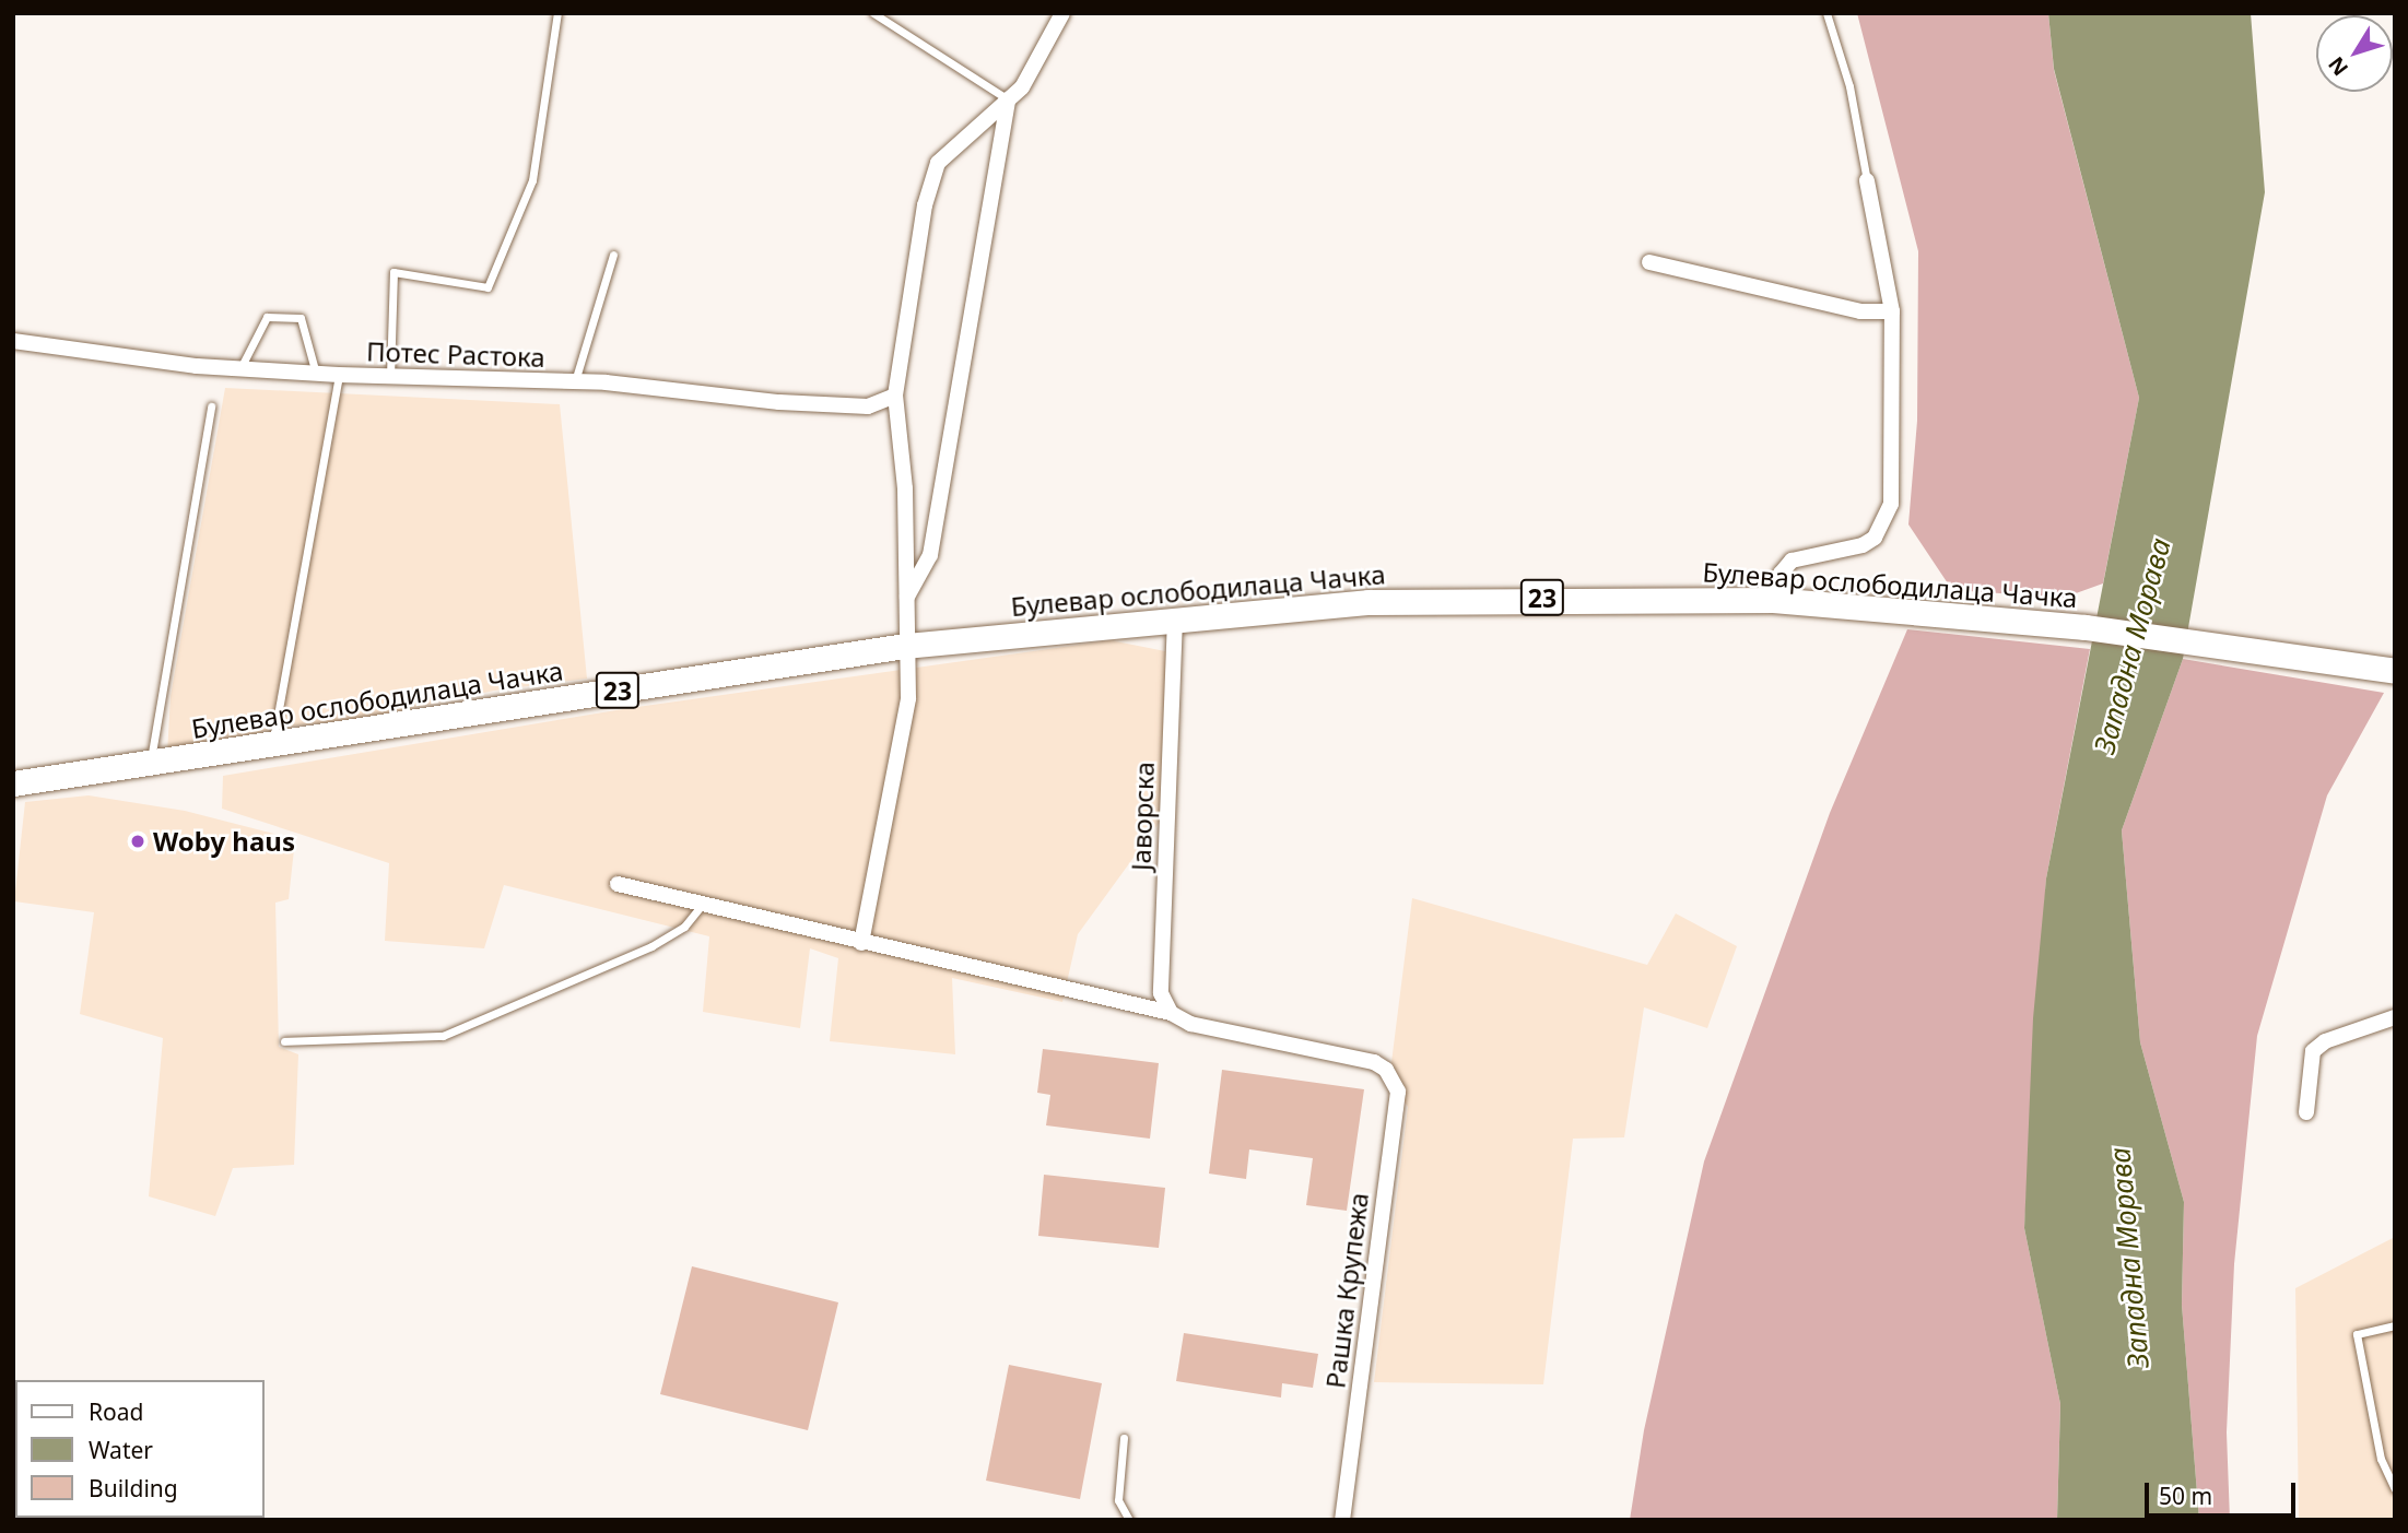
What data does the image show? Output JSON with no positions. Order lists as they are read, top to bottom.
{
  "streets": {
    "main road": ["Булевар ослободилаца Чачка", "23"],
    "street": ["Потес Растока", "Јаворска", "Рашка Крупежа"]
  },
  "crossings": [
    ["Булевар ослободилаца Чачка", "Јаворска"],
    ["Јаворска", "Рашка Крупежа"]
  ],
  "water": ["Западна Морава"],
  "places": ["Woby haus"],
  "legend": ["Road", "Water", "Building"],
  "scale_bar": "50 m",
  "north": "bottom left"
}
